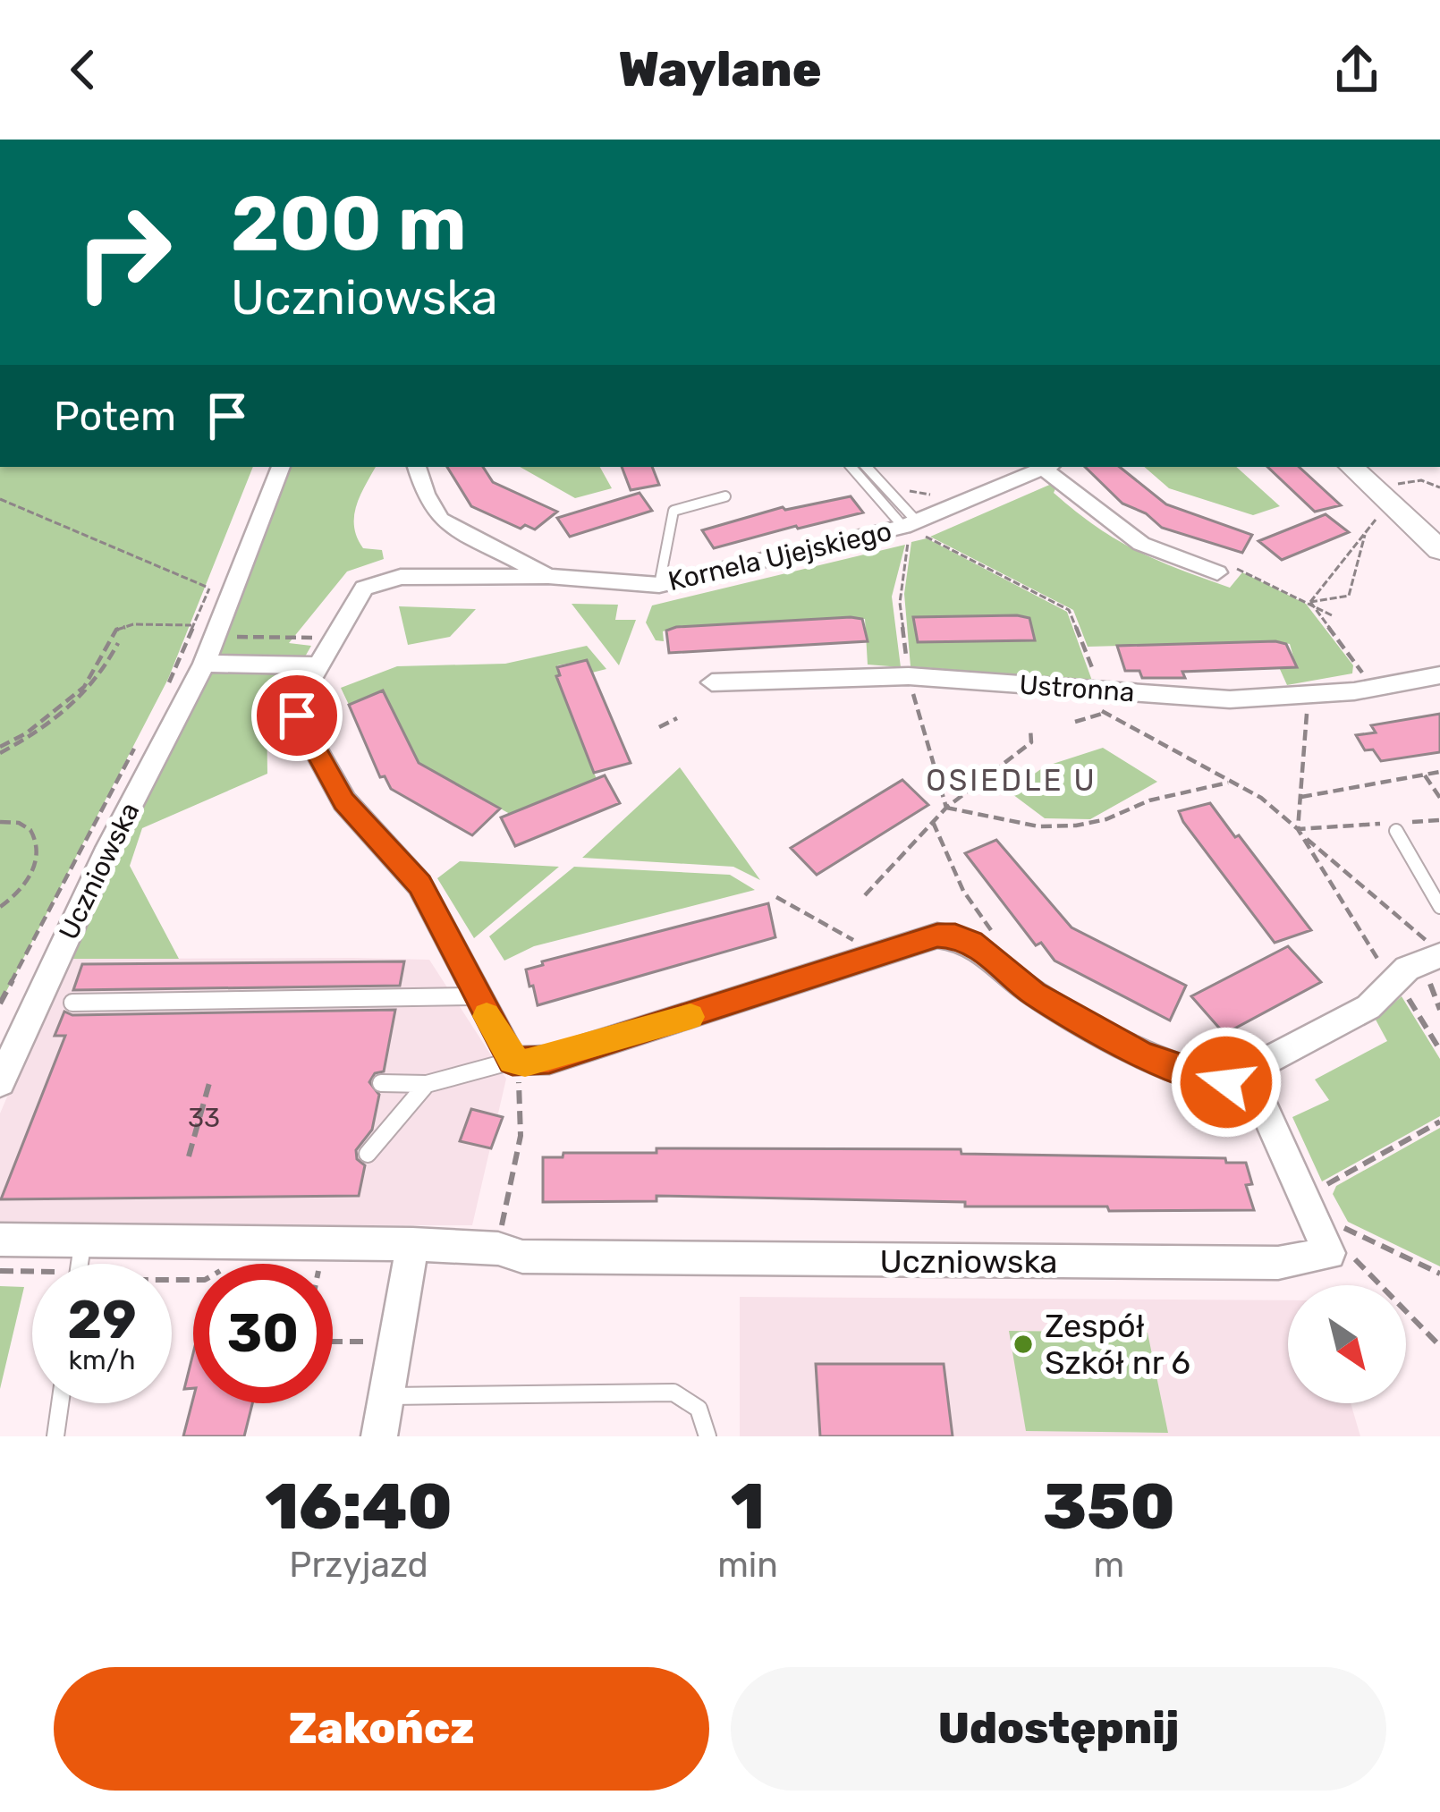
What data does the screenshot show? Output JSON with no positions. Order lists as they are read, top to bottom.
{
  "streets": {
    "street": ["Kornela Ujejskiego", "Ustronna", "Uczniowska"]
  },
  "districts": ["OSIEDLE U"],
  "places": ["Zespół Szkół nr 6"],
  "house_numbers": ["33"],
  "north": "bottom right",
  "page": {
    "header": "Waylane",
    "turn": ["200 m", "Uczniowska"],
    "then": "Potem",
    "speed": "29 km/h",
    "limit": "30",
    "eta": [
      "16:40",
      "Przyjazd",
      "1",
      "min",
      "350",
      "m"
    ],
    "buttons": ["Zakończ", "Udostępnij"]
  }
}
